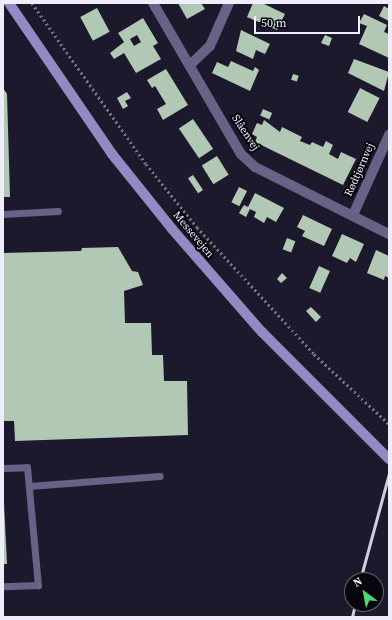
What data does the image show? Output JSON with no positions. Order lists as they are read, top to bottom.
{
  "streets": {
    "main road": ["Messevejen"],
    "street": ["Slåenvej", "Rødtjørnvej"]
  },
  "crossings": [
    ["Slåenvej", "Rødtjørnvej"]
  ],
  "scale_bar": "50 m",
  "north": "top left"
}
